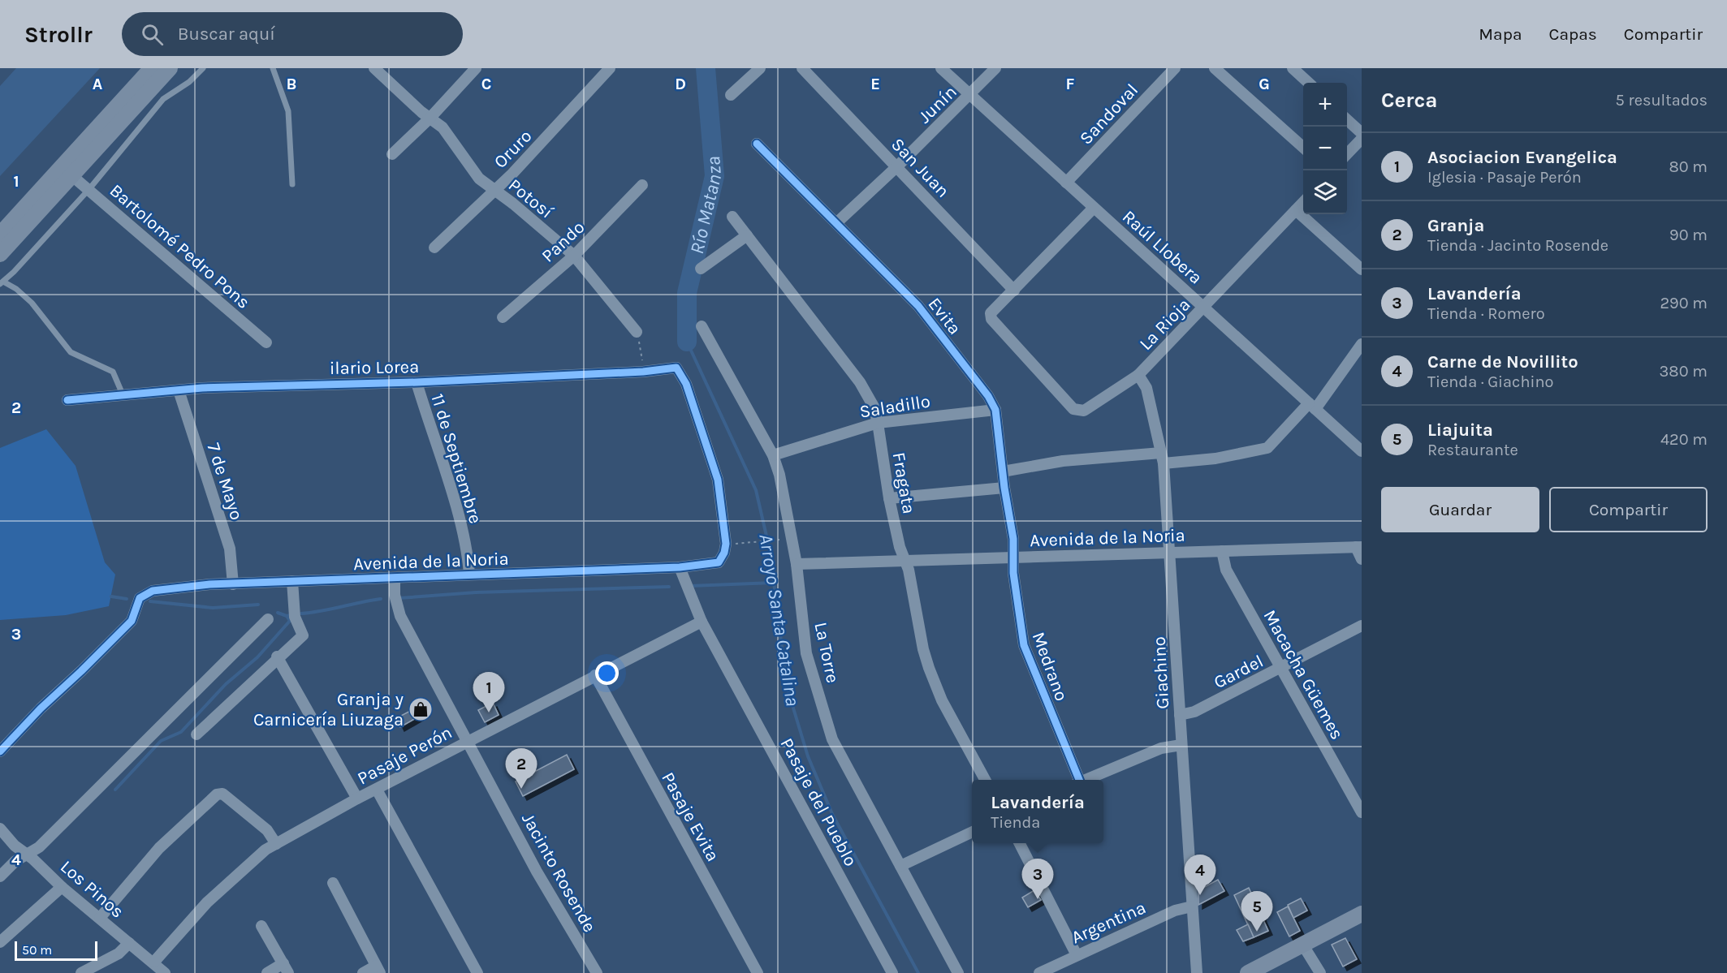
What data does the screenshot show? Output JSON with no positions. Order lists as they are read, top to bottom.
{
  "streets": {
    "street": [
      "Junín",
      "Sandoval",
      "Oruro",
      "San Juan",
      "Potosí",
      "Pando",
      "Bartolomé Pedro Pons",
      "Raúl Llobera",
      "Evita",
      "La Rioja",
      "ilario Lorea",
      "Saladillo",
      "11 de Septiembre",
      "7 de Mayo",
      "Fragata",
      "Avenida de la Noria",
      "La Torre",
      "Medrano",
      "Gardel",
      "Giachino",
      "Macacha Güemes",
      "Pasaje Perón",
      "Pasaje del Pueblo",
      "Pasaje Evita",
      "Jacinto Rosende",
      "Los Pinos",
      "Argentina"
    ]
  },
  "crossings": [
    ["Junín", "San Juan"],
    ["Junín", "Raúl Llobera"],
    ["Junín", "Evita"],
    ["Sandoval", "Raúl Llobera"],
    ["Oruro", "Potosí"],
    ["San Juan", "La Rioja"],
    ["Potosí", "Pando"],
    ["Raúl Llobera", "La Rioja"],
    ["Evita", "Saladillo"],
    ["Evita", "Avenida de la Noria"],
    ["Evita", "Medrano"],
    ["La Rioja", "Giachino"],
    ["ilario Lorea", "11 de Septiembre"],
    ["ilario Lorea", "7 de Mayo"],
    ["ilario Lorea", "Avenida de la Noria"],
    ["Saladillo", "Fragata"],
    ["Saladillo", "La Torre"],
    ["11 de Septiembre", "Avenida de la Noria"],
    ["7 de Mayo", "Avenida de la Noria"],
    ["Fragata", "Avenida de la Noria"],
    ["Avenida de la Noria", "La Torre"],
    ["Avenida de la Noria", "Medrano"],
    ["Avenida de la Noria", "Giachino"],
    ["Avenida de la Noria", "Macacha Güemes"],
    ["Avenida de la Noria", "Pasaje del Pueblo"],
    ["Avenida de la Noria", "Jacinto Rosende"],
    ["Gardel", "Giachino"],
    ["Gardel", "Macacha Güemes"],
    ["Giachino", "Argentina"],
    ["Pasaje Perón", "Pasaje del Pueblo"],
    ["Pasaje Perón", "Pasaje Evita"],
    ["Pasaje Perón", "Jacinto Rosende"],
    ["Pasaje Perón", "Los Pinos"]
  ],
  "water": ["Río Matanza", "Arroyo Santa Catalina"],
  "places": {
    "shop": ["Granja y Carnicería Liuzaga"]
  },
  "scale_bar": "50 m",
  "page": {
    "header": "Strollr",
    "search": "Buscar aquí",
    "nav": ["Mapa", "Capas", "Compartir"],
    "heading": ["Cerca", "5 resultados"],
    "map_buttons": ["+", "−"],
    "list": [
      {
        "mark": "1",
        "name": "Asociacion Evangelica",
        "note": "Iglesia · Pasaje Perón",
        "value": "80 m"
      },
      {
        "mark": "2",
        "name": "Granja",
        "note": "Tienda · Jacinto Rosende",
        "value": "90 m"
      },
      {
        "mark": "3",
        "name": "Lavandería",
        "note": "Tienda · Romero",
        "value": "290 m"
      },
      {
        "mark": "4",
        "name": "Carne de Novillito",
        "note": "Tienda · Giachino",
        "value": "380 m"
      },
      {
        "mark": "5",
        "name": "Liajuita",
        "note": "Restaurante",
        "value": "420 m"
      }
    ],
    "buttons": ["Guardar", "Compartir"],
    "pins": [
      "1",
      "2",
      "4",
      "3",
      "5"
    ],
    "popup": ["Lavandería", "Tienda"],
    "scale": "50 m"
  },
  "grid": {
    "columns": [
      "A",
      "B",
      "C",
      "D",
      "E",
      "F",
      "G"
    ],
    "rows": [
      "1",
      "2",
      "3",
      "4"
    ]
  }
}
